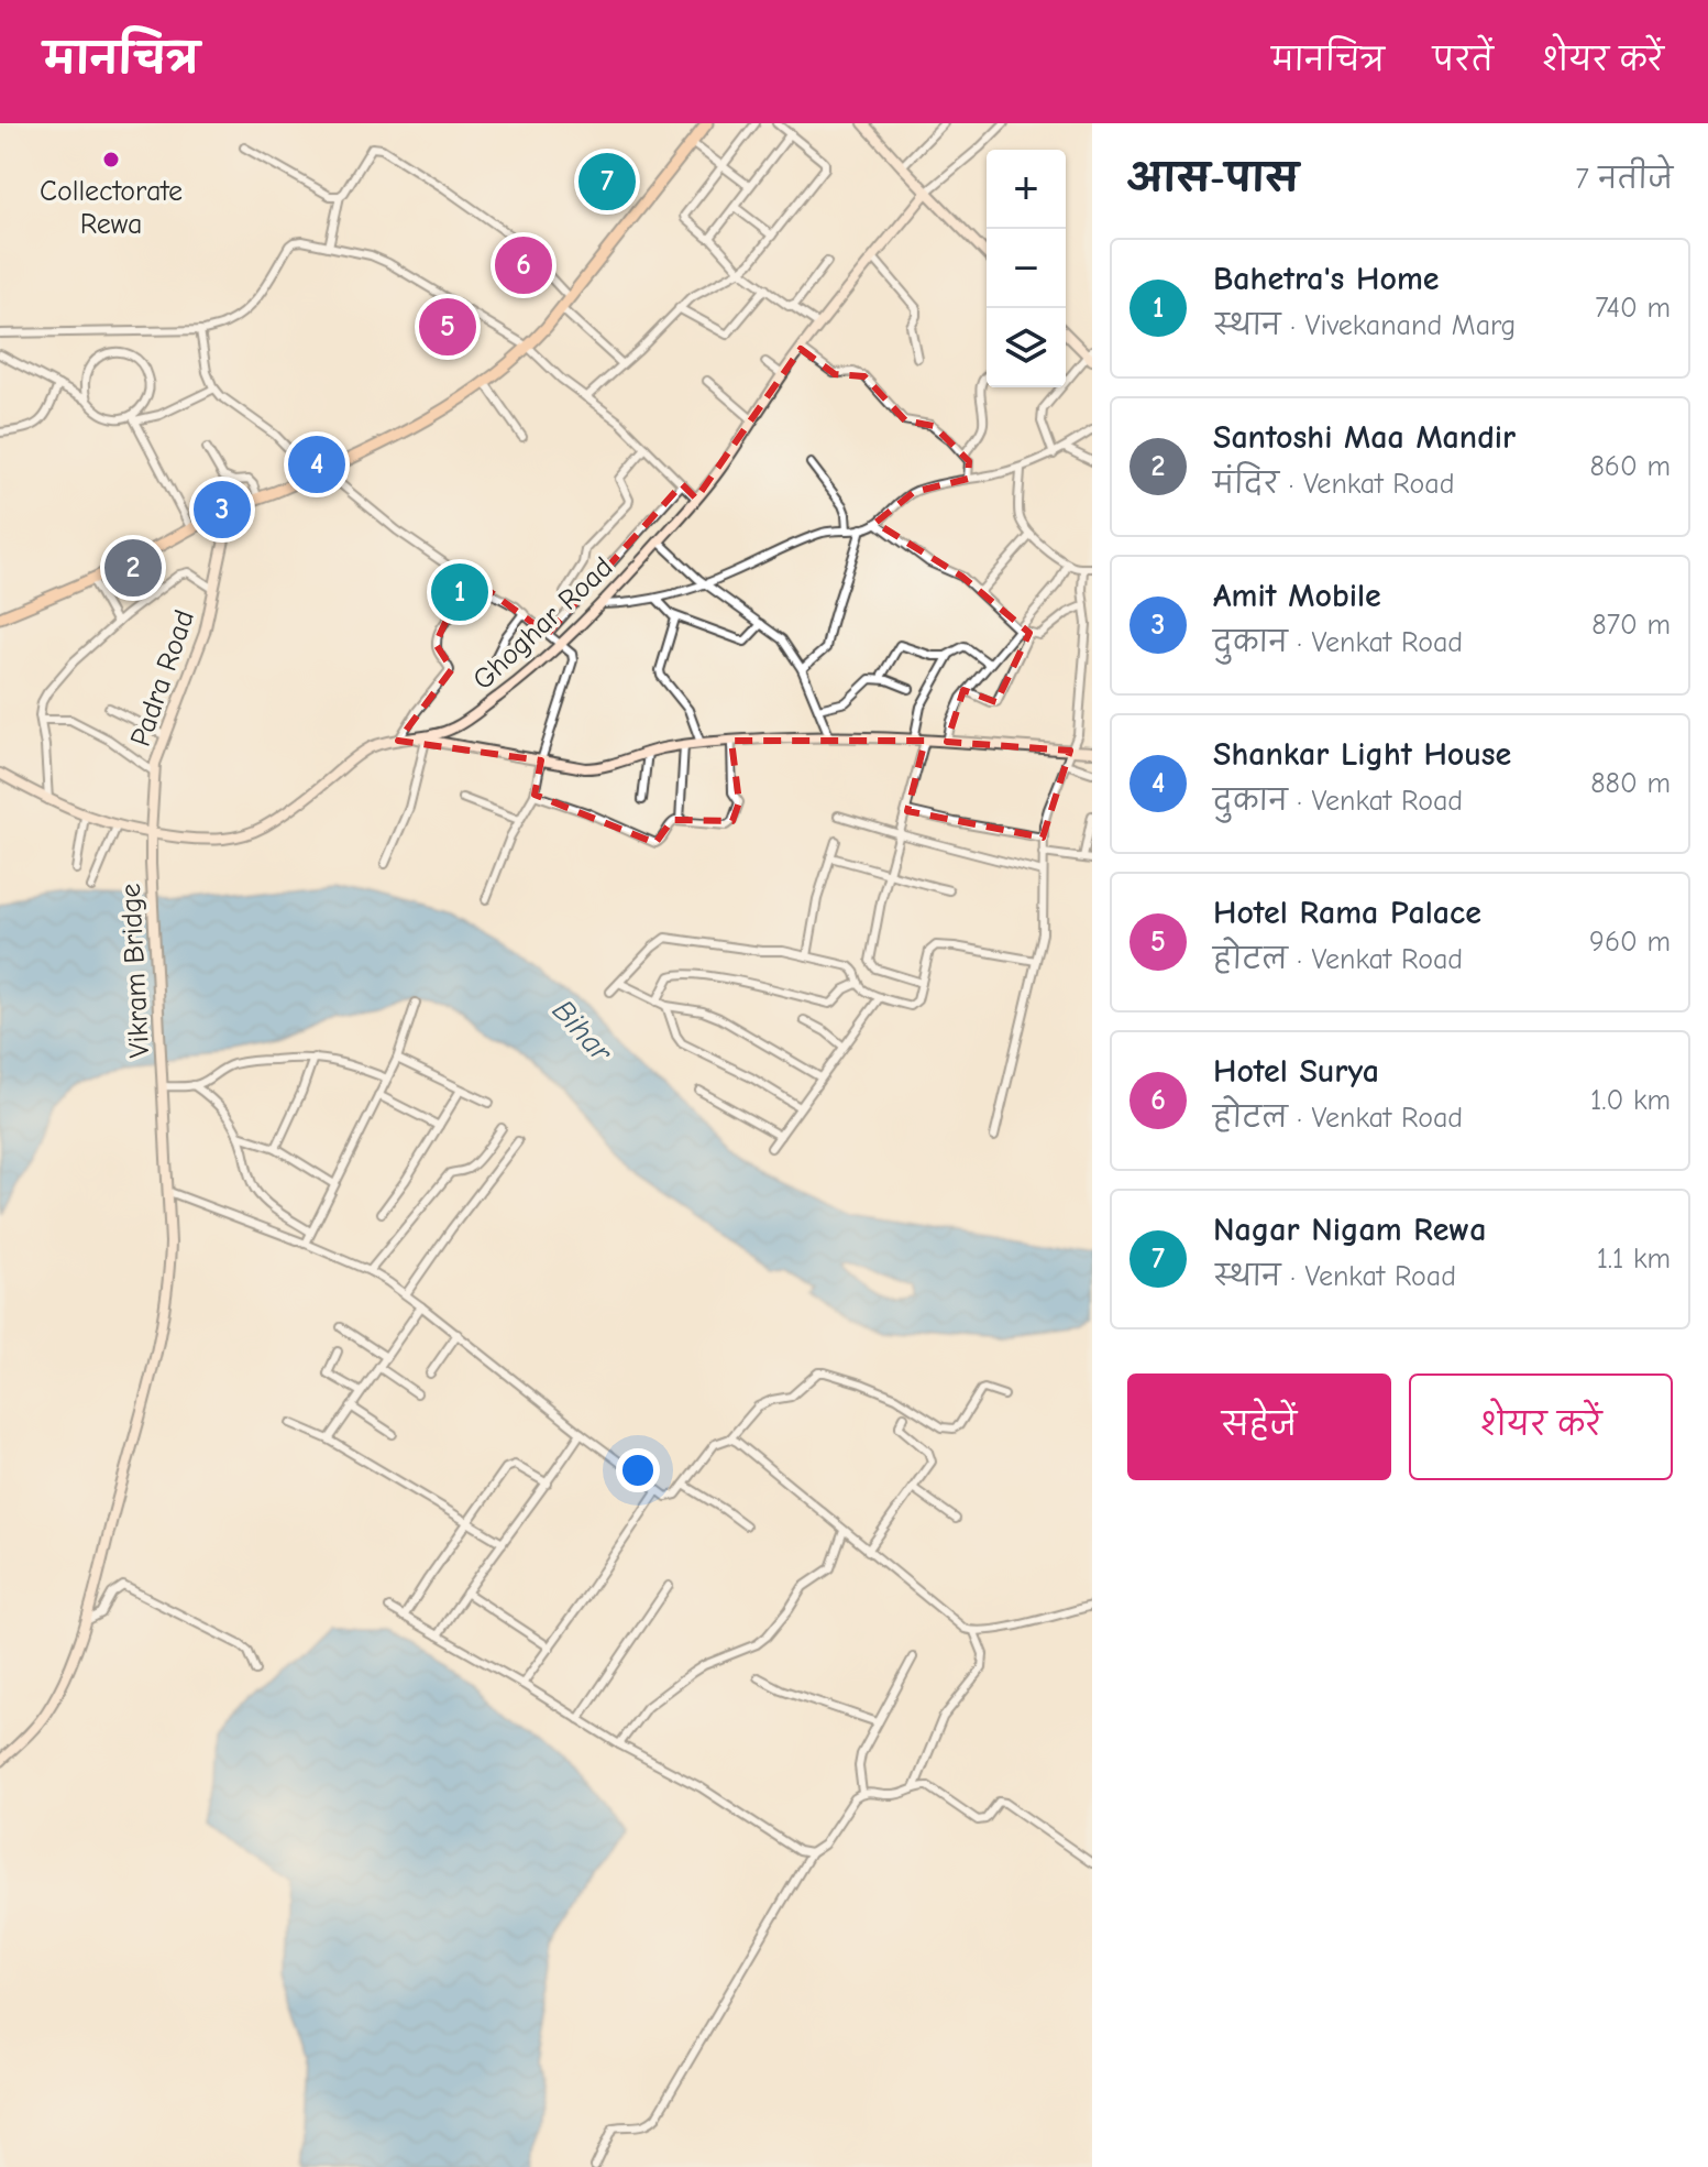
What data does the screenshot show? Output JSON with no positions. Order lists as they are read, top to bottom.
{
  "streets": {
    "street": ["Ghoghar Road", "Padra Road", "Vikram Bridge"]
  },
  "crossings": [
    ["Ghoghar Road", "Padra Road"],
    ["Padra Road", "Vikram Bridge"]
  ],
  "water": ["Bihar"],
  "places": ["Collectorate Rewa"],
  "page": {
    "header": "मानचित्र",
    "nav": ["मानचित्र", "परतें", "शेयर करें"],
    "heading": ["आस-पास", "7 नतीजे"],
    "pins": [
      "7",
      "6",
      "5",
      "4",
      "3",
      "2",
      "1"
    ],
    "map_buttons": ["+", "−"],
    "list": [
      {
        "mark": "1",
        "name": "Bahetra's Home",
        "note": "स्थान · Vivekanand Marg",
        "value": "740 m"
      },
      {
        "mark": "2",
        "name": "Santoshi Maa Mandir",
        "note": "मंदिर · Venkat Road",
        "value": "860 m"
      },
      {
        "mark": "3",
        "name": "Amit Mobile",
        "note": "दुकान · Venkat Road",
        "value": "870 m"
      },
      {
        "mark": "4",
        "name": "Shankar Light House",
        "note": "दुकान · Venkat Road",
        "value": "880 m"
      },
      {
        "mark": "5",
        "name": "Hotel Rama Palace",
        "note": "होटल · Venkat Road",
        "value": "960 m"
      },
      {
        "mark": "6",
        "name": "Hotel Surya",
        "note": "होटल · Venkat Road",
        "value": "1.0 km"
      },
      {
        "mark": "7",
        "name": "Nagar Nigam Rewa",
        "note": "स्थान · Venkat Road",
        "value": "1.1 km"
      }
    ],
    "buttons": ["सहेजें", "शेयर करें"]
  }
}
